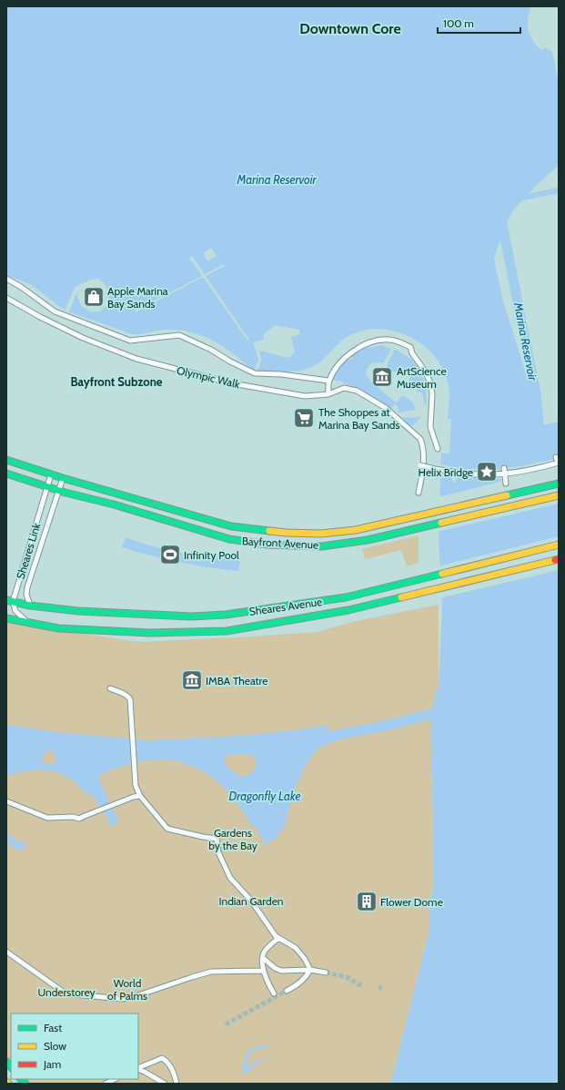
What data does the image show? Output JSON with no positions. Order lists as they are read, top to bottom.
{
  "streets": {
    "main road": ["Bayfront Avenue", "Sheares Avenue"],
    "street": ["Olympic Walk", "Sheares Link"]
  },
  "crossings": [
    ["Bayfront Avenue", "Sheares Link"],
    ["Sheares Link", "Sheares Avenue"]
  ],
  "districts": ["Downtown Core", "Bayfront Subzone"],
  "water": ["Marina Reservoir", "Dragonfly Lake"],
  "parks": [
    "Gardens by the Bay",
    "Indian Garden",
    "World of Palms",
    "Understorey"
  ],
  "places": {
    "shop": ["Apple Marina Bay Sands"],
    "museum": ["ArtScience Museum", "IMBA Theatre"],
    "supermarket": ["The Shoppes at Marina Bay Sands"],
    "place": ["Helix Bridge"],
    "sports": ["Infinity Pool"],
    "building": ["Flower Dome"]
  },
  "legend": ["Fast", "Slow", "Jam"],
  "scale_bar": "100 m"
}
